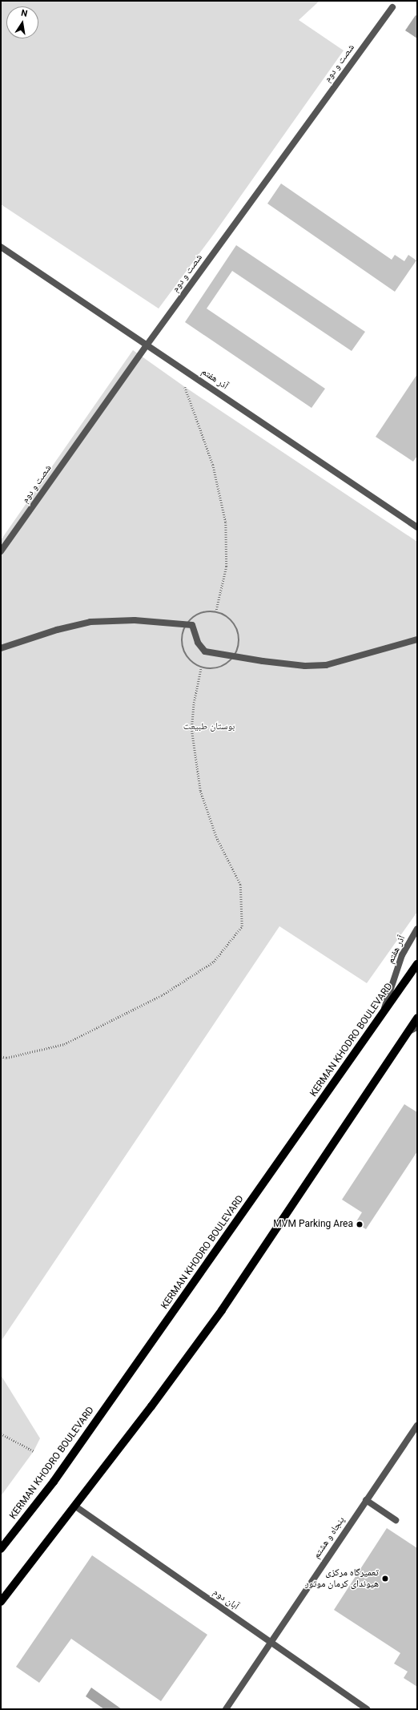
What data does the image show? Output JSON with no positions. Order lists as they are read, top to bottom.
{
  "streets": {
    "main road": ["KERMAN KHODRO BOULEVARD"],
    "street": [
      "شصت و دوم",
      "آذر هفتم",
      "پنجاه و هشتم",
      "آبان دوم"
    ]
  },
  "crossings": [
    ["شصت و دوم", "آذر هفتم"],
    ["آذر هفتم", "KERMAN KHODRO BOULEVARD"],
    ["پنجاه و هشتم", "آبان دوم"]
  ],
  "parks": ["بوستان طبیعت"],
  "places": ["MVM Parking Area", "تعمیرگاه مرکزی هیوندای کرمان موتور"],
  "north": "top"
}
